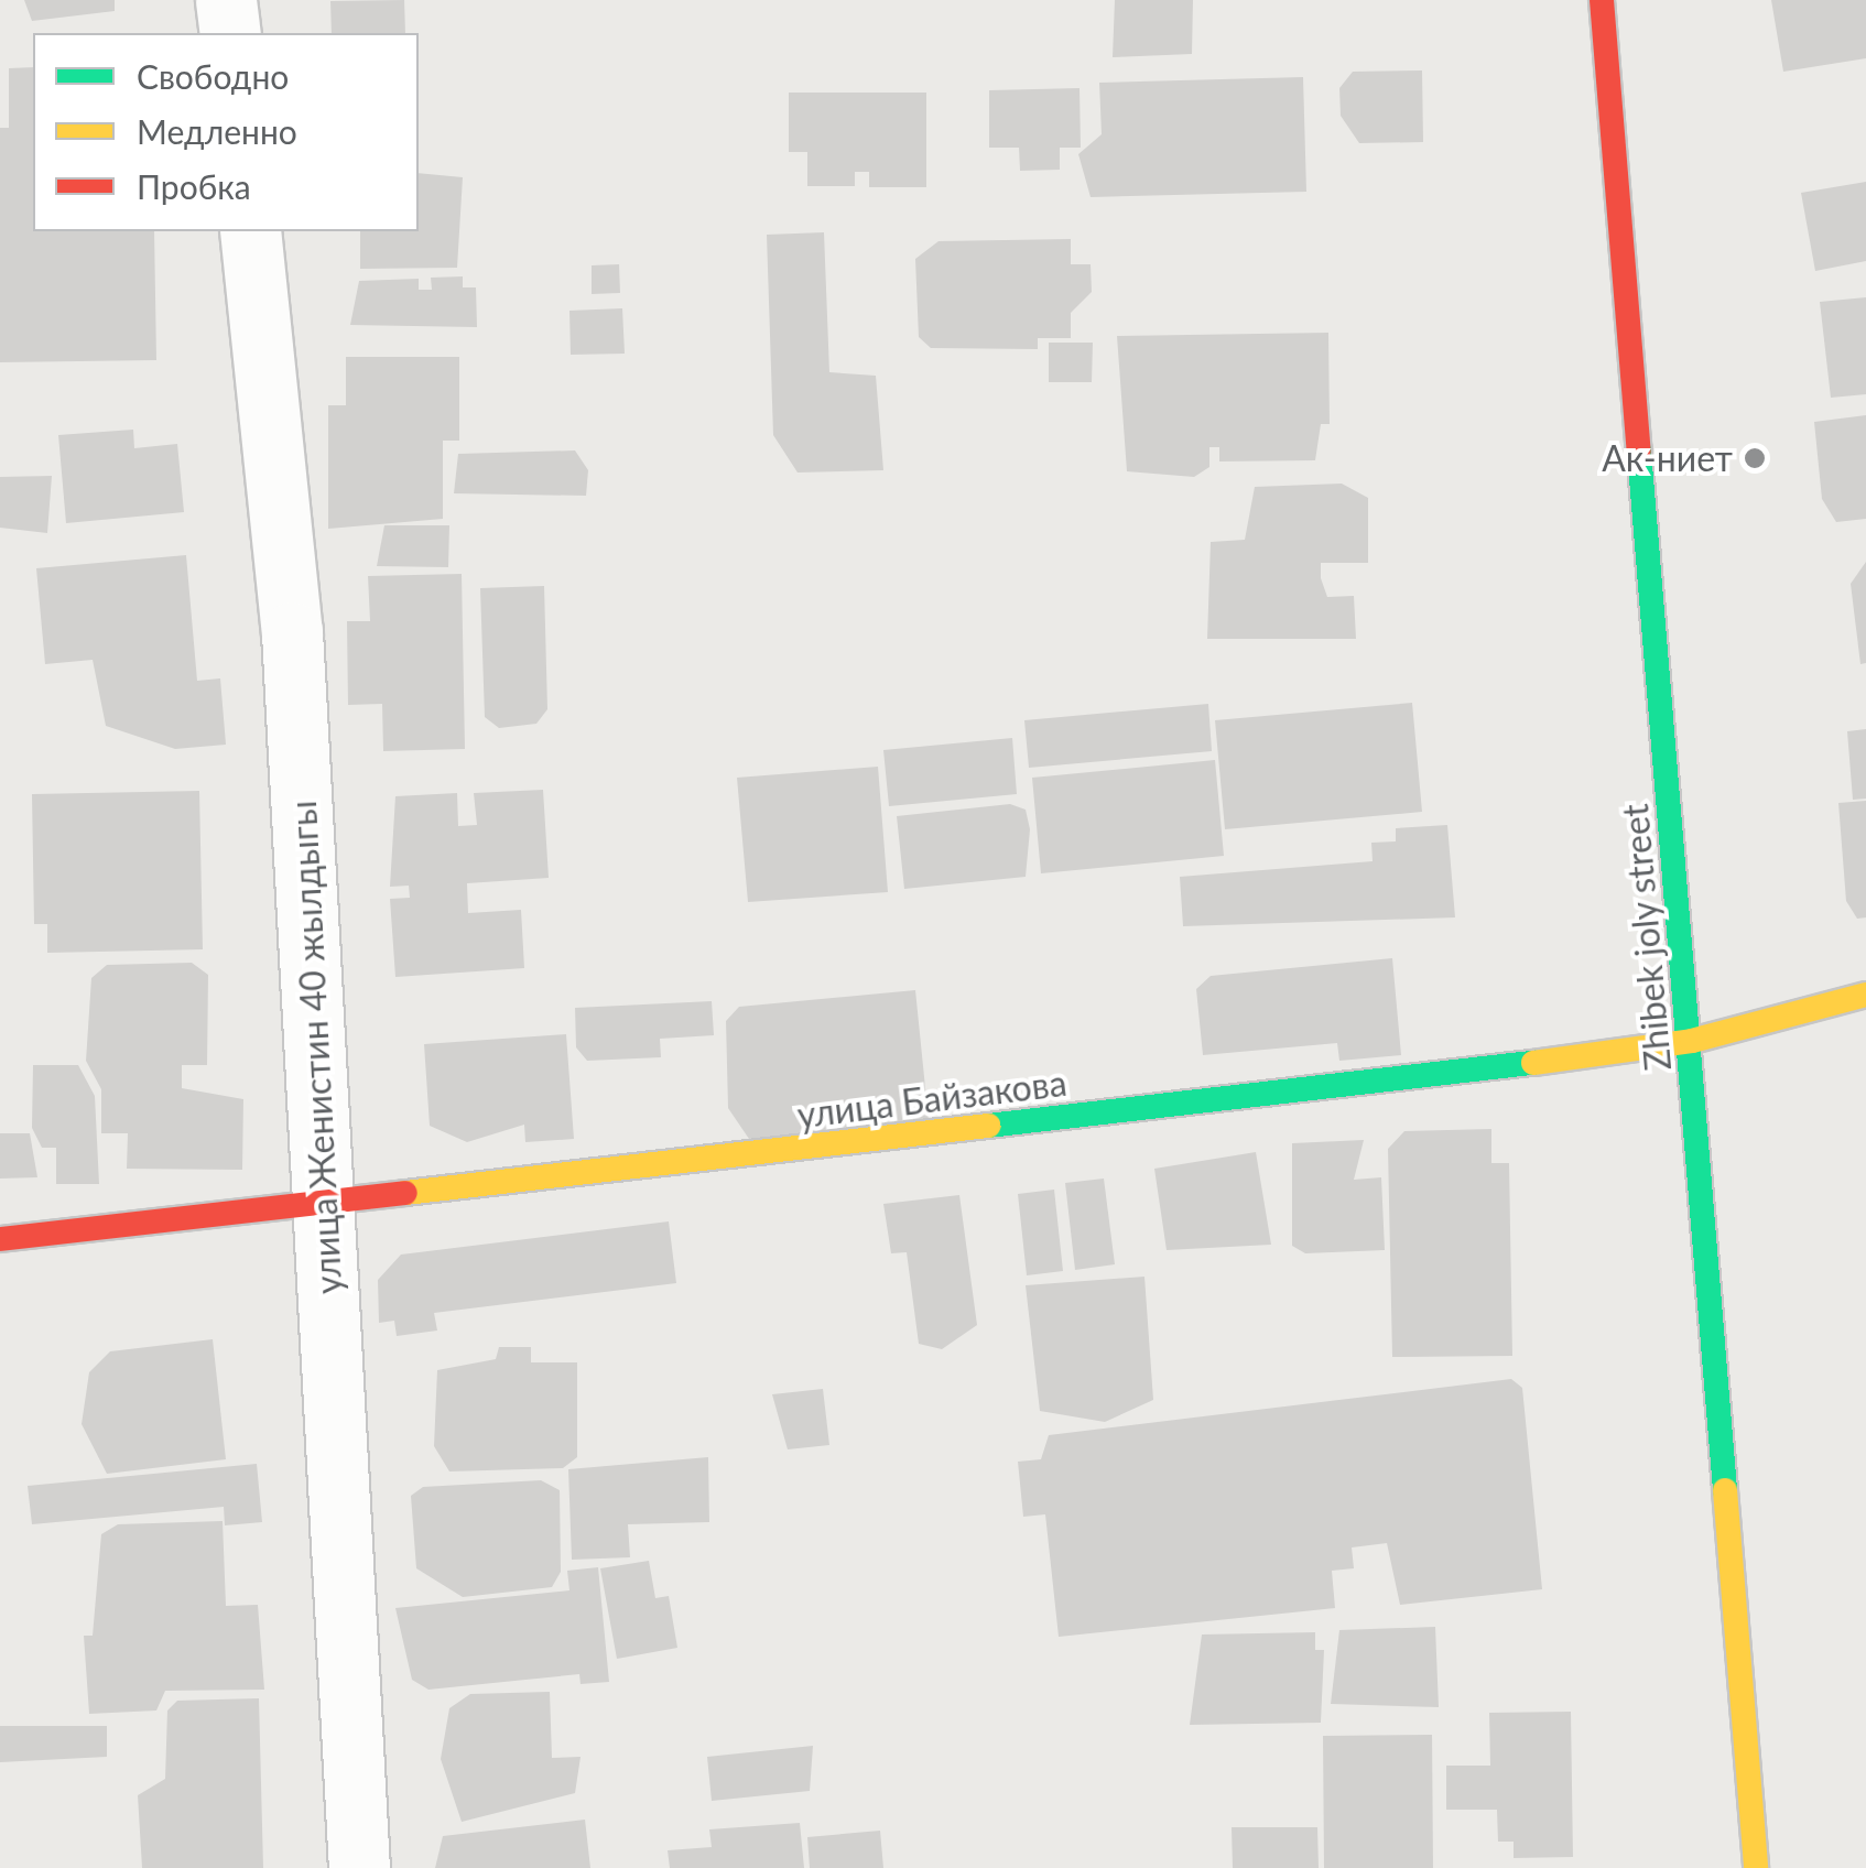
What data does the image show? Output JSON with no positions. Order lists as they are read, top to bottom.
{
  "streets": {
    "main road": ["Zhibek joly street", "улица Байзакова"],
    "street": ["улица Женистин 40 жылдыгы"]
  },
  "crossings": [
    ["Zhibek joly street", "улица Байзакова"],
    ["улица Женистин 40 жылдыгы", "улица Байзакова"]
  ],
  "places": ["Ак-ниет"],
  "legend": ["Свободно", "Медленно", "Пробка"]
}
